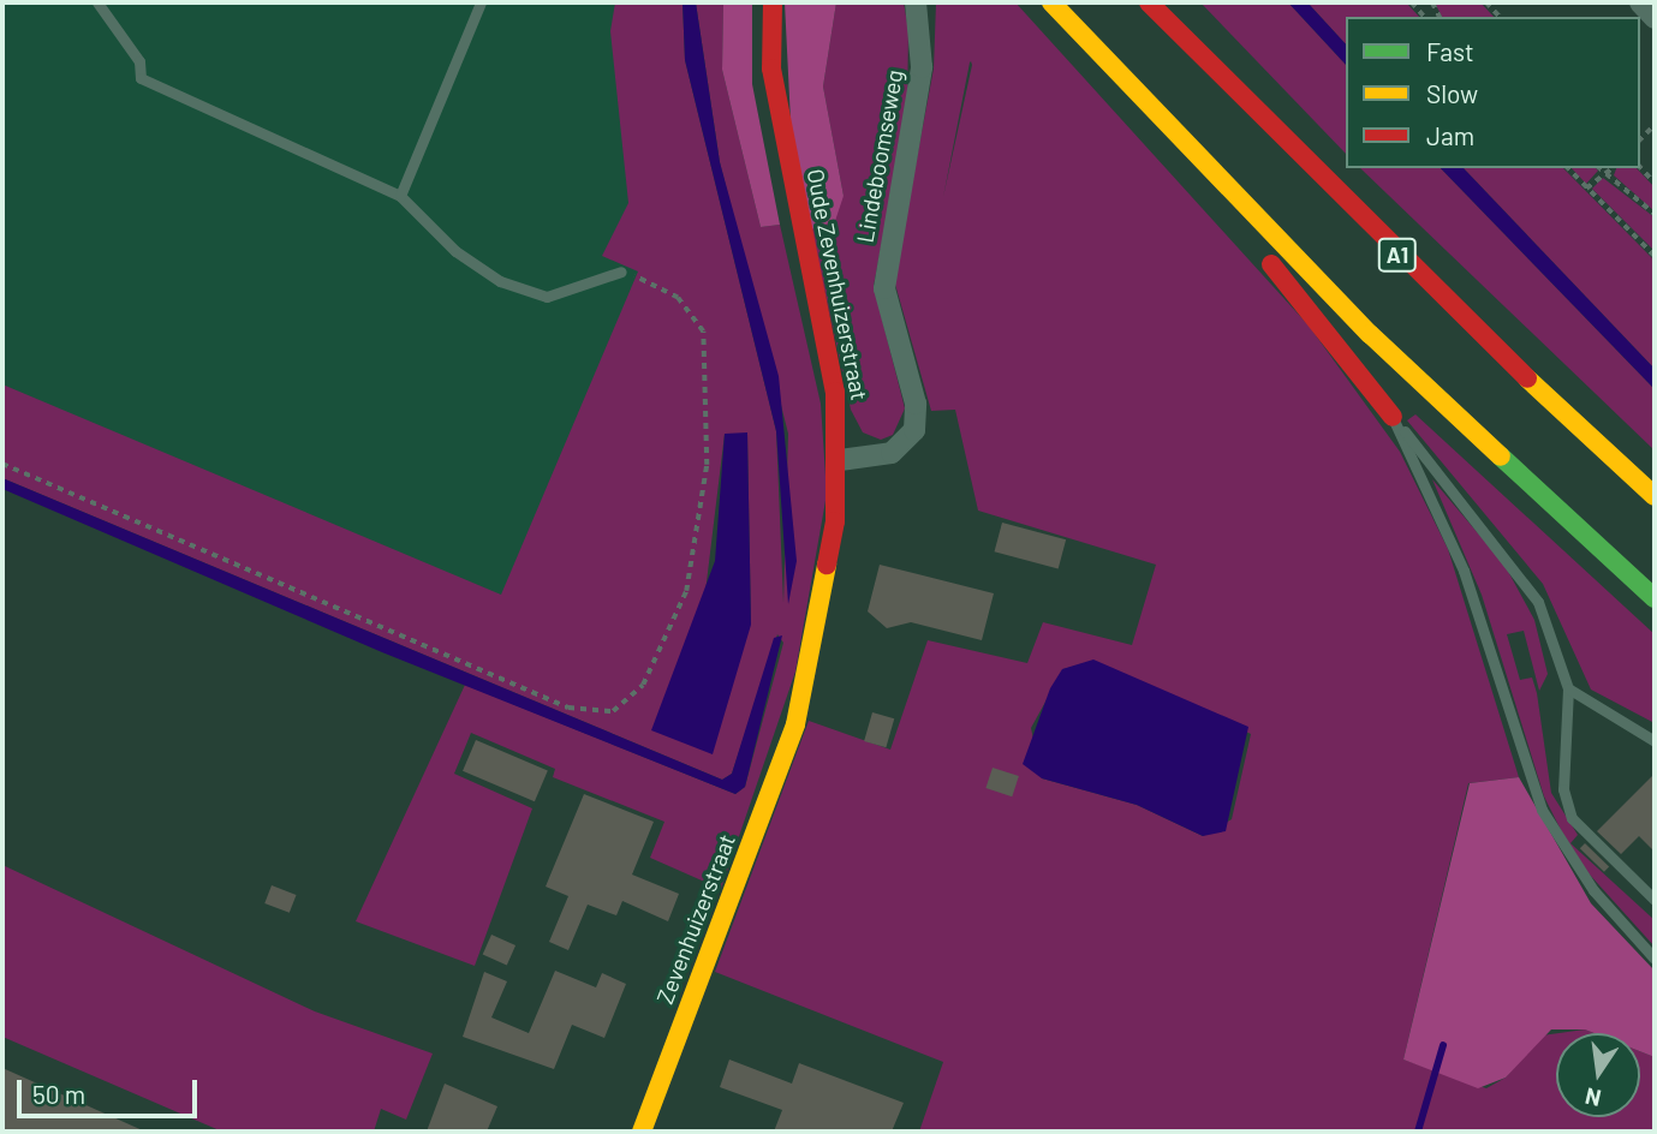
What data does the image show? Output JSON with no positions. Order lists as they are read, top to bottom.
{
  "streets": {
    "main road": ["A1", "Oude Zevenhuizerstraat", "Zevenhuizerstraat"],
    "street": ["Lindeboomseweg"]
  },
  "crossings": [
    ["Lindeboomseweg", "Oude Zevenhuizerstraat"],
    ["Oude Zevenhuizerstraat", "Zevenhuizerstraat"]
  ],
  "legend": ["Fast", "Slow", "Jam"],
  "scale_bar": "50 m",
  "north": "bottom"
}
